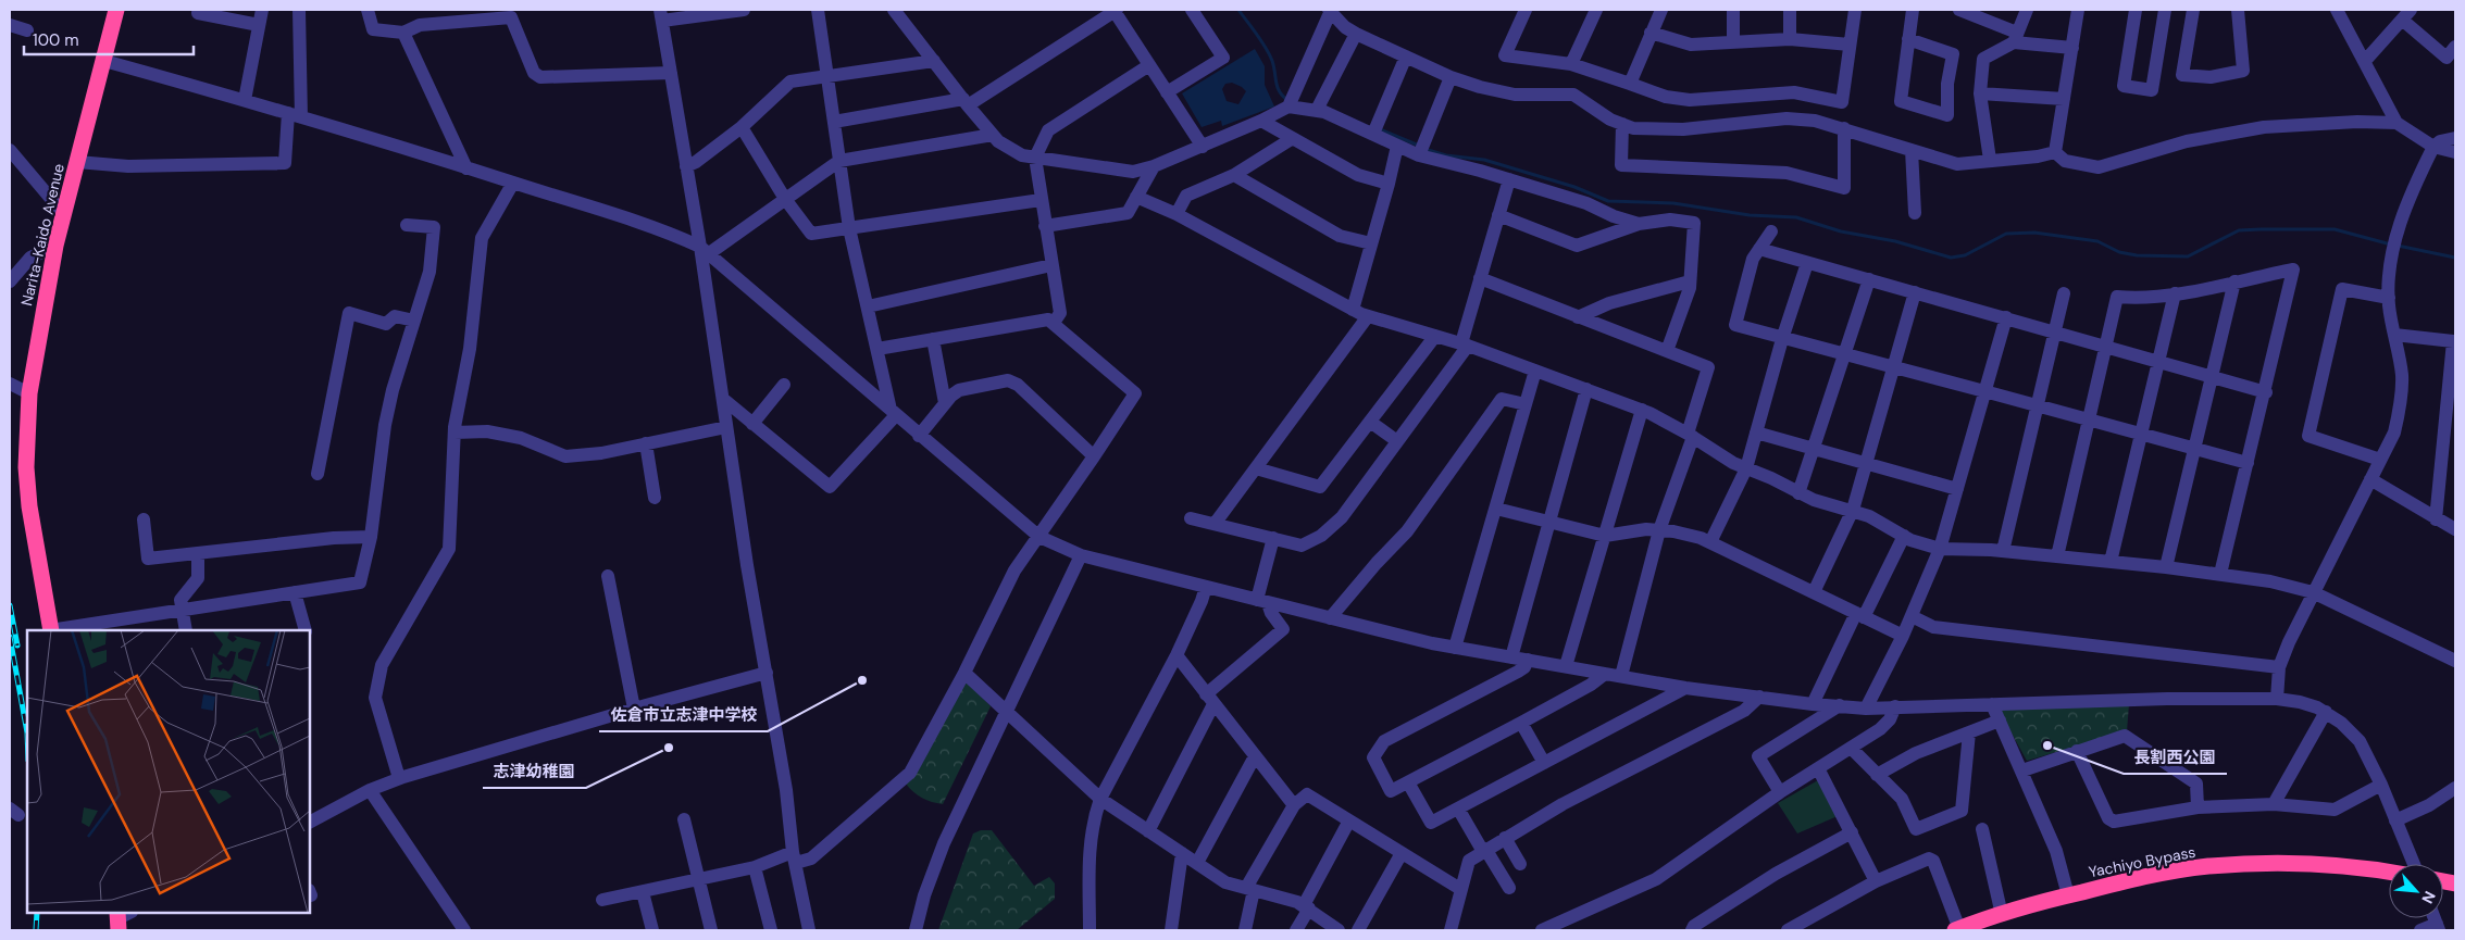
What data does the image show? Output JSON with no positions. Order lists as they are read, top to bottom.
{
  "streets": {
    "highway": ["Narita-Kaido Avenue", "Yachiyo Bypass"]
  },
  "places": ["佐倉市立志津中学校", "長割西公園", "志津幼稚園"],
  "scale_bar": "100 m",
  "north": "bottom right"
}
